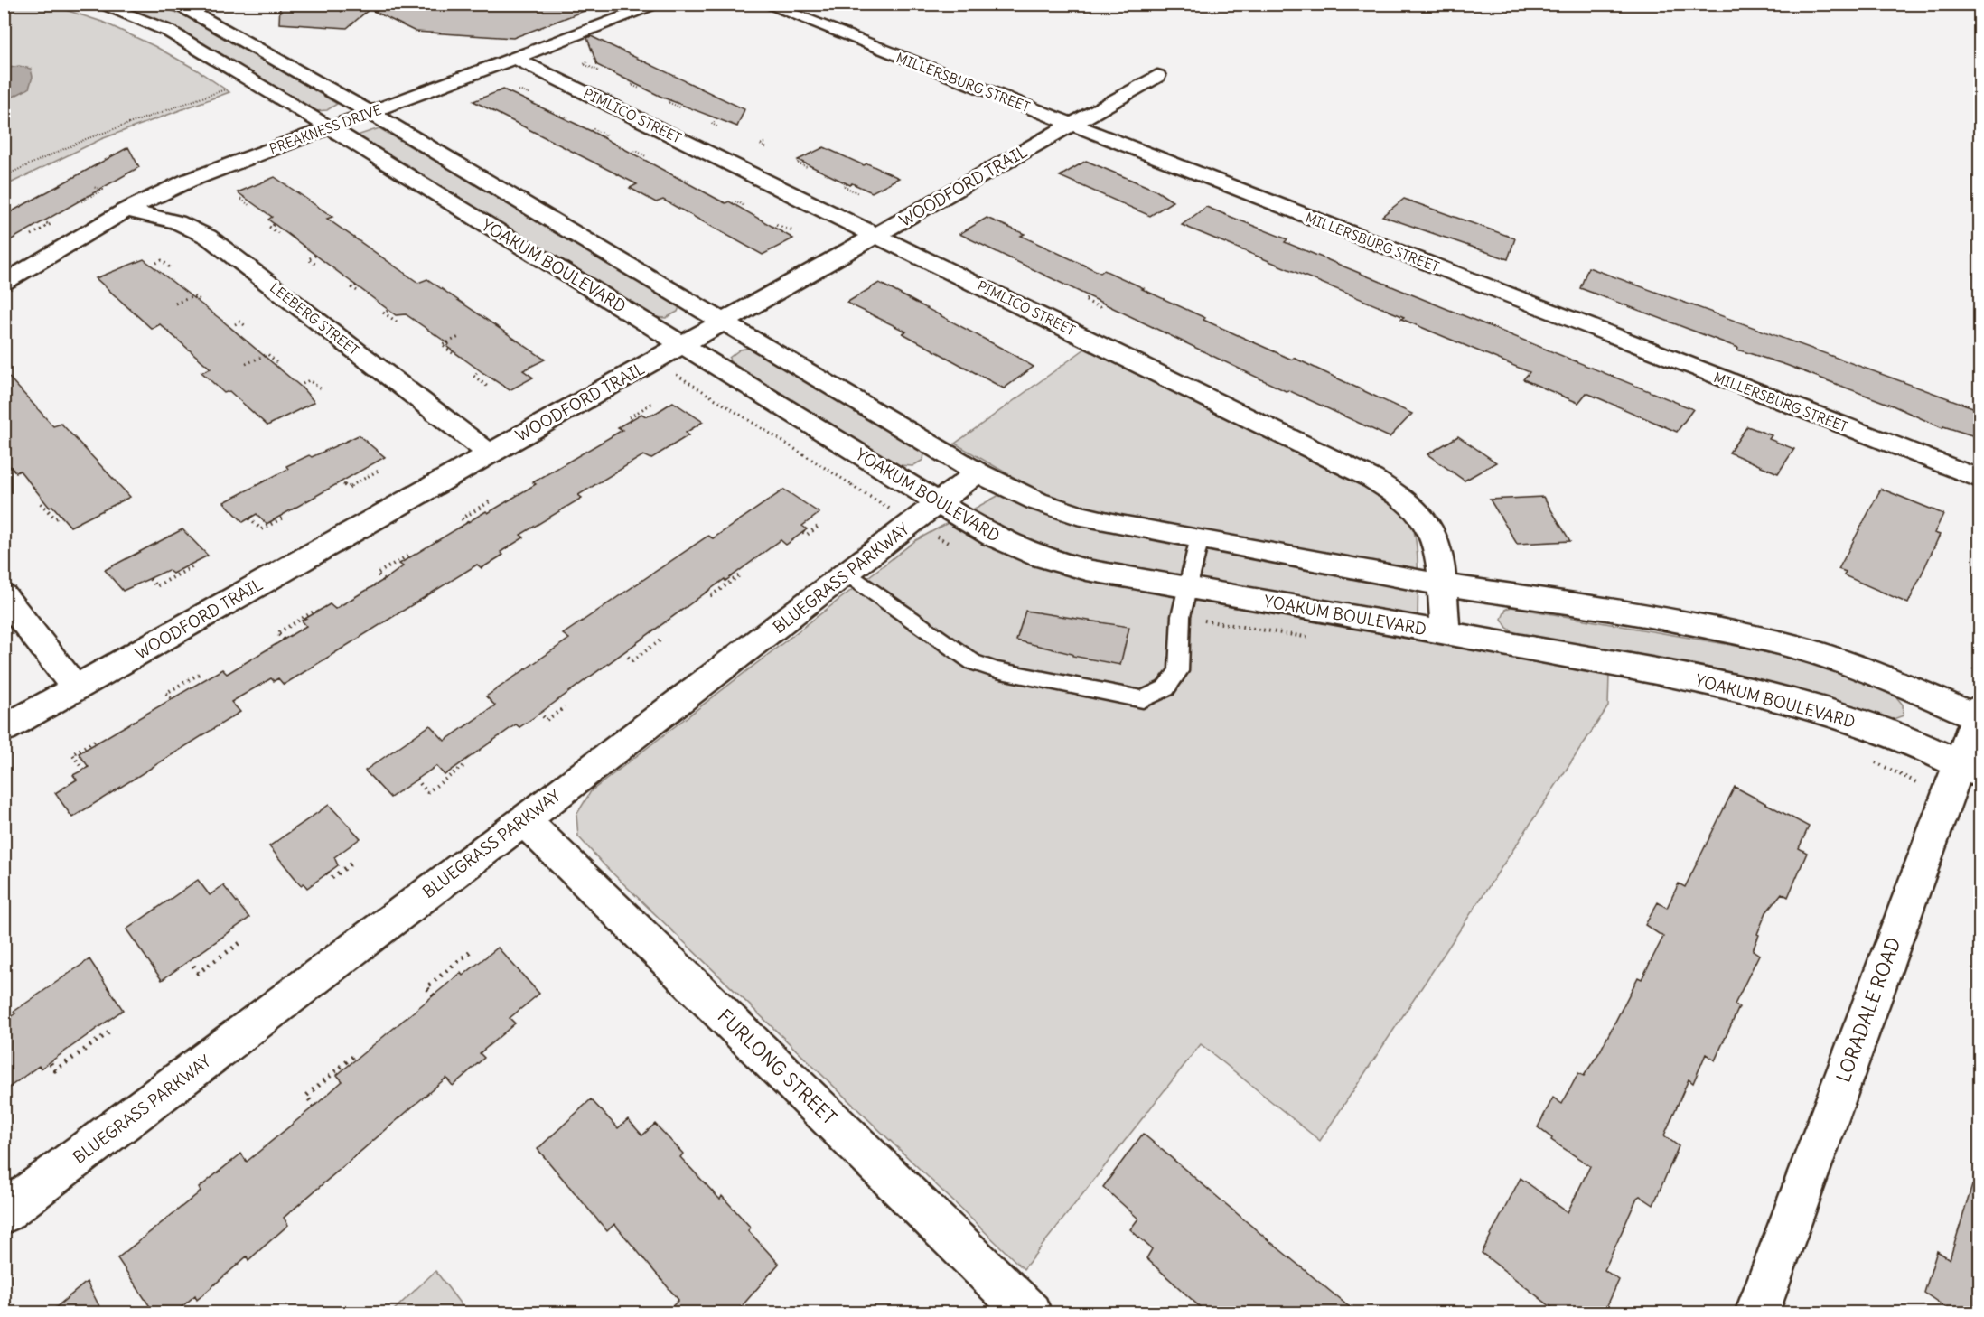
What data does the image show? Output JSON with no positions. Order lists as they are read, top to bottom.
{
  "streets": {
    "street": [
      "MILLERSBURG STREET",
      "PIMLICO STREET",
      "PREAKNESS DRIVE",
      "WOODFORD TRAIL",
      "YOAKUM BOULEVARD",
      "LEEBERG STREET",
      "BLUEGRASS PARKWAY",
      "LORADALE ROAD",
      "FURLONG STREET"
    ]
  },
  "crossings": [
    ["MILLERSBURG STREET", "WOODFORD TRAIL"],
    ["PIMLICO STREET", "PREAKNESS DRIVE"],
    ["PIMLICO STREET", "WOODFORD TRAIL"],
    ["PIMLICO STREET", "YOAKUM BOULEVARD"],
    ["PREAKNESS DRIVE", "YOAKUM BOULEVARD"],
    ["PREAKNESS DRIVE", "LEEBERG STREET"],
    ["WOODFORD TRAIL", "YOAKUM BOULEVARD"],
    ["WOODFORD TRAIL", "LEEBERG STREET"],
    ["YOAKUM BOULEVARD", "BLUEGRASS PARKWAY"],
    ["YOAKUM BOULEVARD", "LORADALE ROAD"],
    ["BLUEGRASS PARKWAY", "FURLONG STREET"]
  ]
}
